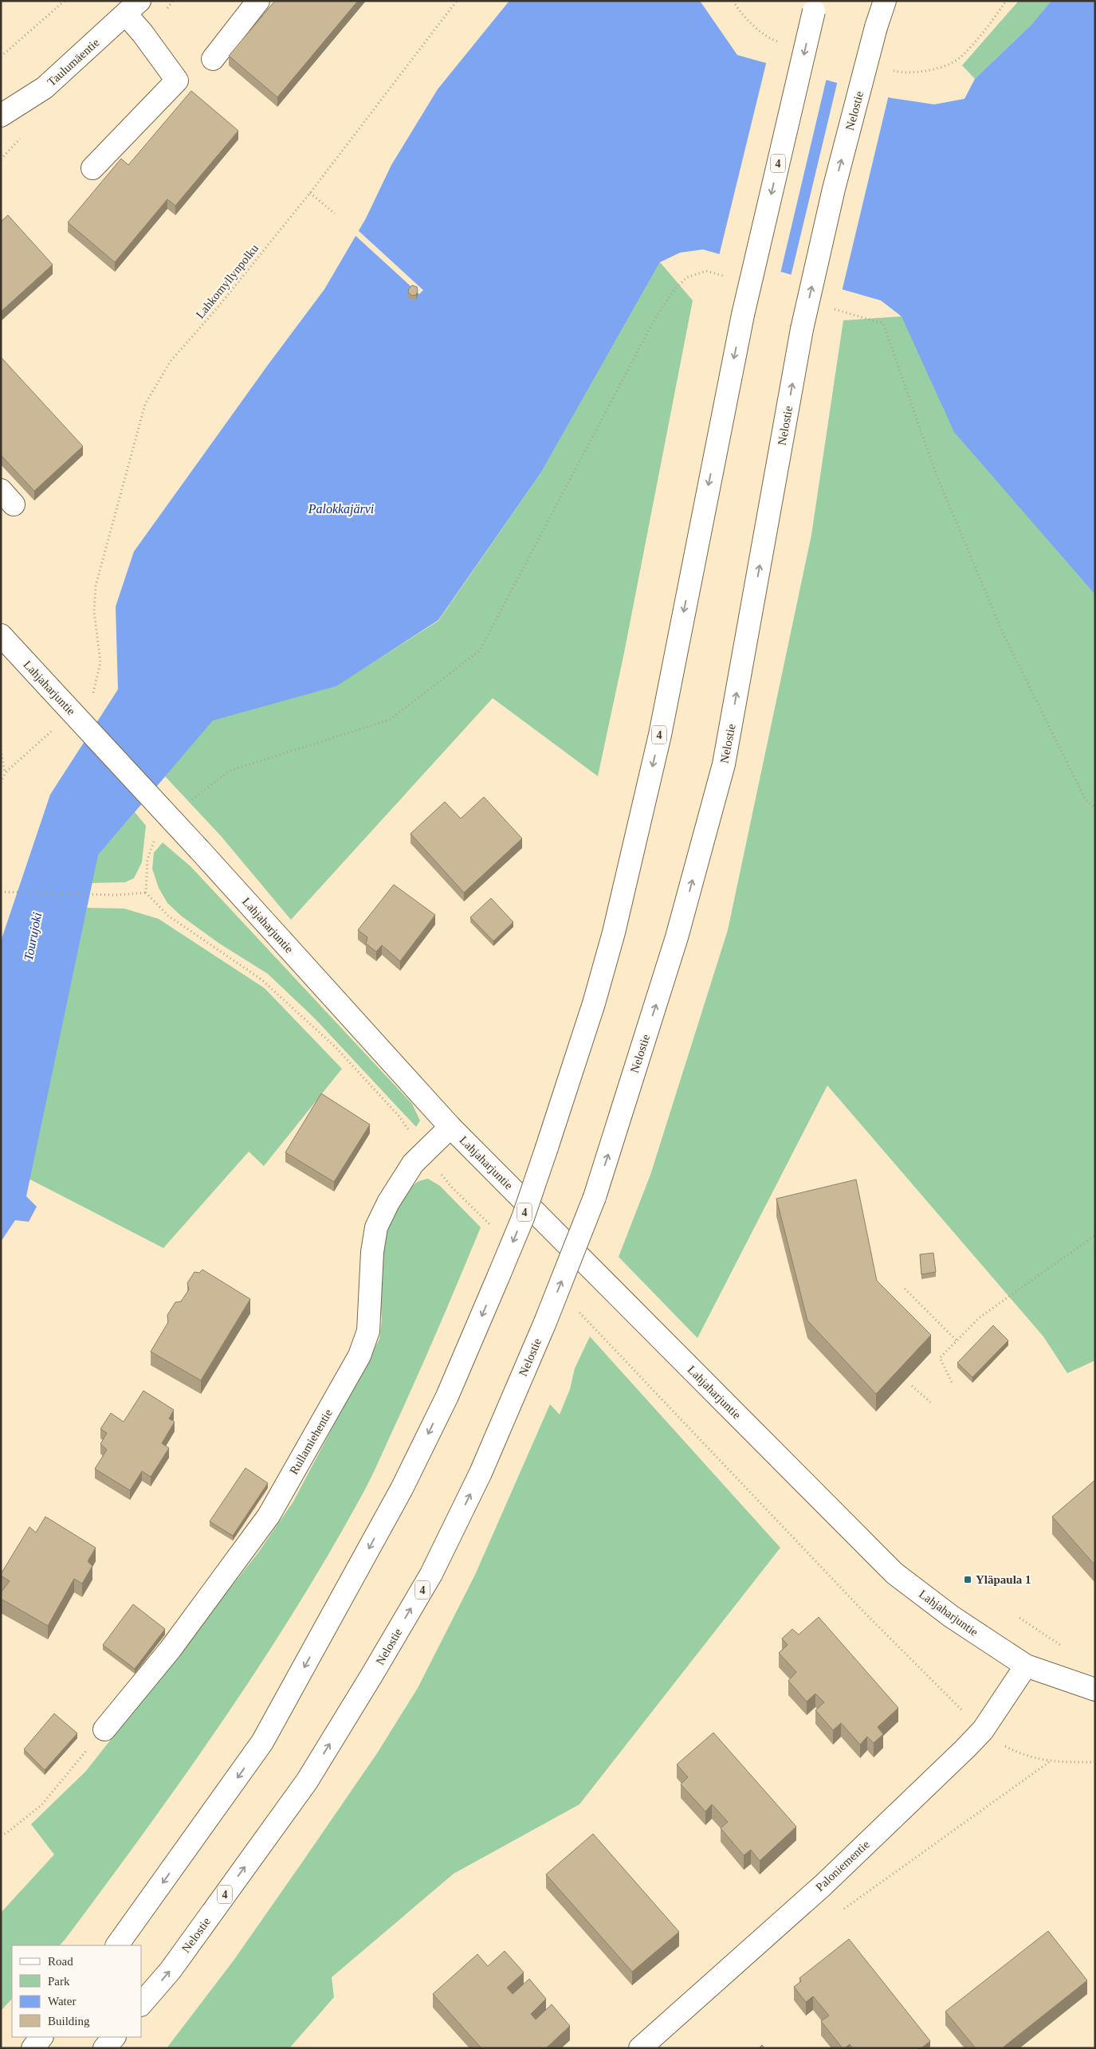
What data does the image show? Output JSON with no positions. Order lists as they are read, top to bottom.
{
  "streets": {
    "main road": [
      "Taulumäentie",
      "Nelostie",
      "4",
      "Lahjaharjuntie",
      "Rullamiehentie",
      "Paloniementie"
    ],
    "path": ["Lahkomyllynpolku"]
  },
  "crossings": [
    ["Lahjaharjuntie", "Rullamiehentie"],
    ["Lahjaharjuntie", "Paloniementie"]
  ],
  "water": ["Palokkajärvi", "Tourujoki"],
  "places": {
    "transit": ["Yläpaula 1"]
  },
  "legend": [
    "Road",
    "Park",
    "Water",
    "Building"
  ]
}
